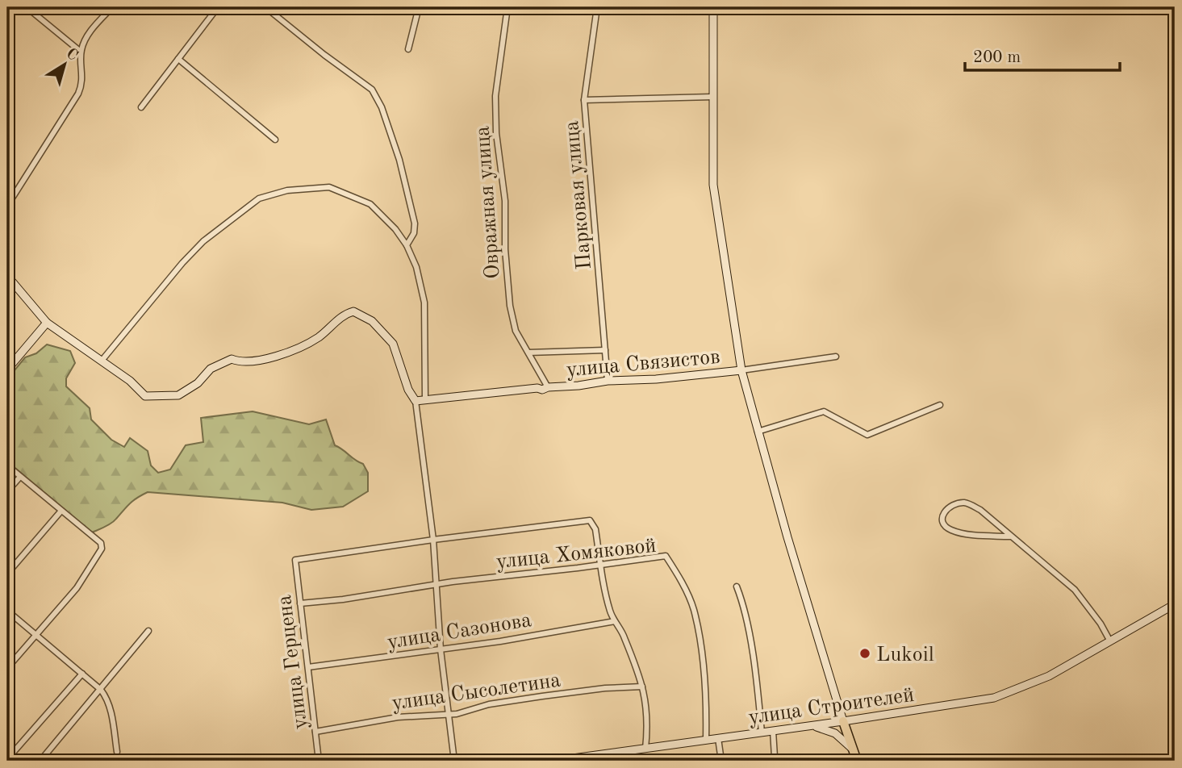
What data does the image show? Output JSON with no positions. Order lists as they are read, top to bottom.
{
  "streets": {
    "street": [
      "Парковая улица",
      "Овражная улица",
      "улица Связистов",
      "улица Хомяковой",
      "улица Сазонова",
      "улица Герцена",
      "улица Сысолетина",
      "улица Строителей"
    ]
  },
  "crossings": [
    ["Парковая улица", "улица Связистов"],
    ["Овражная улица", "улица Связистов"],
    ["улица Хомяковой", "улица Герцена"],
    ["улица Хомяковой", "улица Строителей"],
    ["улица Сазонова", "улица Герцена"],
    ["улица Герцена", "улица Сысолетина"]
  ],
  "places": ["Lukoil"],
  "scale_bar": "200 m",
  "north": "top right"
}
